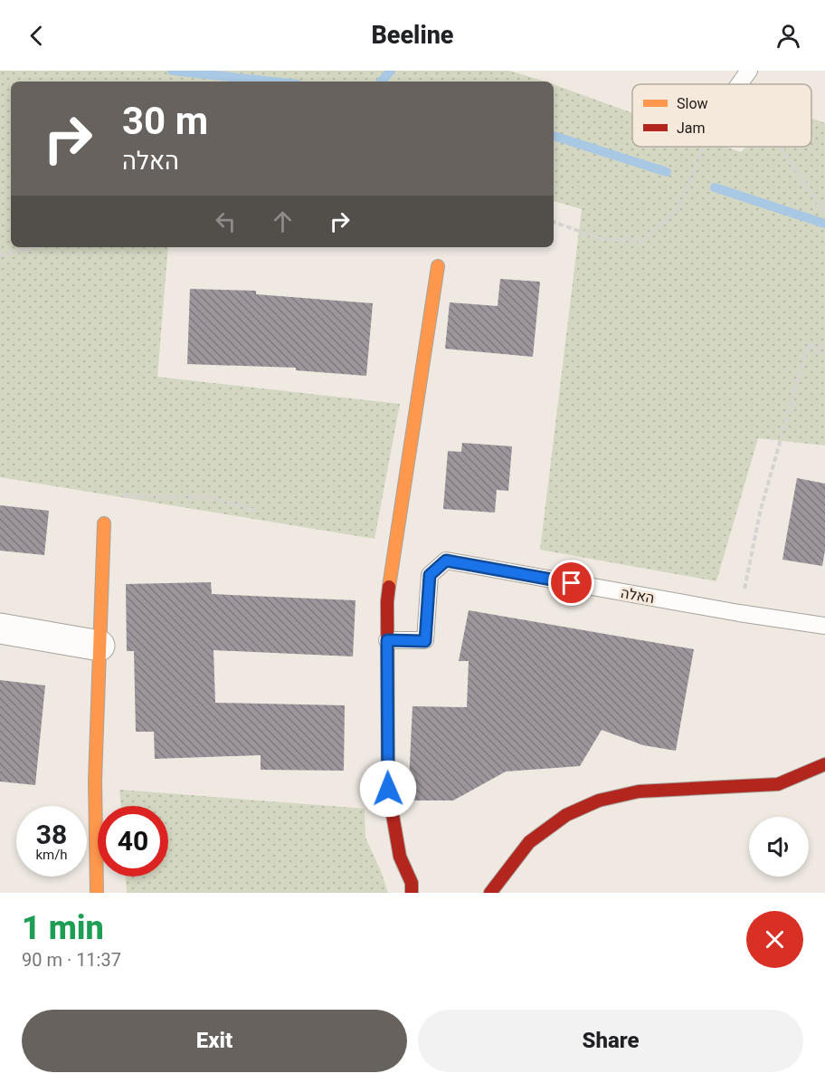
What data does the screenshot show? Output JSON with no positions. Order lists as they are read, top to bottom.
{
  "streets": {
    "lane": ["האלה"]
  },
  "legend": ["Slow", "Jam"],
  "page": {
    "header": "Beeline",
    "turn": ["30 m", "האלה"],
    "speed": "38 km/h",
    "limit": "40",
    "heading": ["1 min", "90 m · 11:37"],
    "buttons": ["Exit", "Share"]
  }
}
